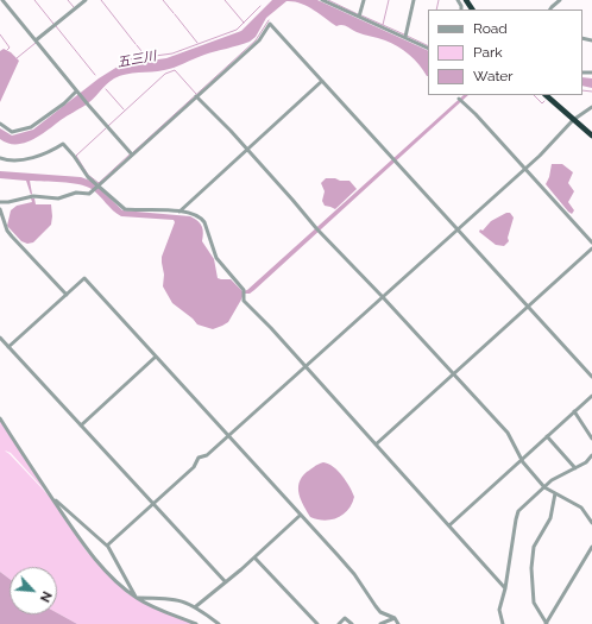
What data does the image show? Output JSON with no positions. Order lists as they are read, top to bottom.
{
  "water": ["五三川"],
  "legend": ["Road", "Park", "Water"],
  "north": "bottom right"
}
